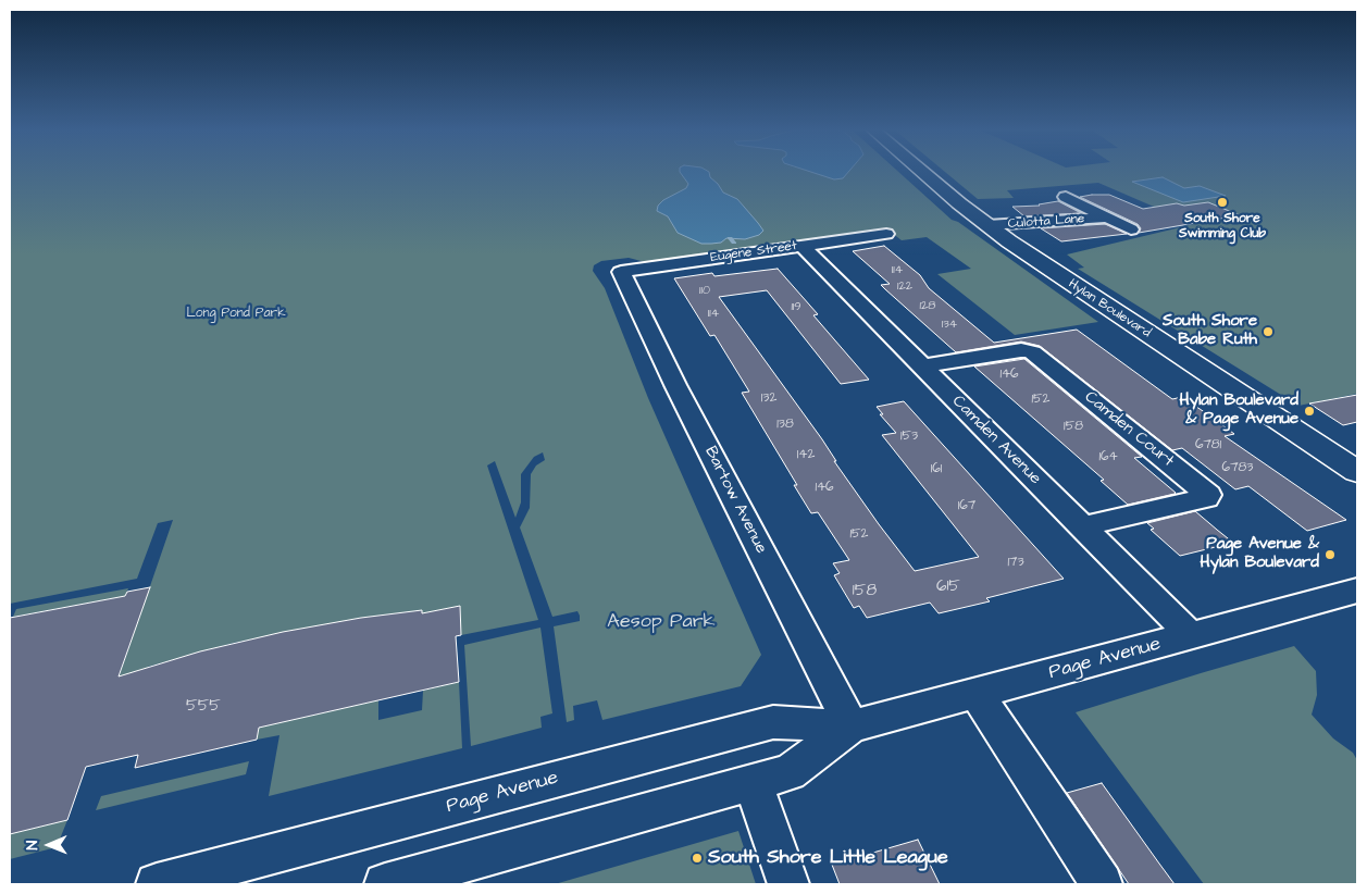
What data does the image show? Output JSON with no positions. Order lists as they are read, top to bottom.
{
  "streets": {
    "main road": ["Hylan Boulevard"],
    "street": [
      "Culotta Lane",
      "Eugene Street",
      "Camden Court",
      "Camden Avenue",
      "Bartow Avenue",
      "Page Avenue"
    ]
  },
  "crossings": [
    ["Culotta Lane", "Hylan Boulevard"],
    ["Eugene Street", "Camden Avenue"],
    ["Eugene Street", "Bartow Avenue"],
    ["Camden Court", "Camden Avenue"],
    ["Camden Avenue", "Page Avenue"],
    ["Bartow Avenue", "Page Avenue"]
  ],
  "parks": ["Long Pond Park", "Aesop Park"],
  "places": [
    "South Shore Swimming Club",
    "South Shore Babe Ruth",
    "Hylan Boulevard & Page Avenue",
    "Page Avenue & Hylan Boulevard",
    "South Shore Little League"
  ],
  "house_numbers": [
    "114",
    "122",
    "110",
    "128",
    "119",
    "114",
    "134",
    "146",
    "132",
    "152",
    "138",
    "158",
    "153",
    "6781",
    "142",
    "164",
    "6783",
    "161",
    "146",
    "167",
    "152",
    "173",
    "615",
    "158",
    "555"
  ],
  "north": "left"
}
